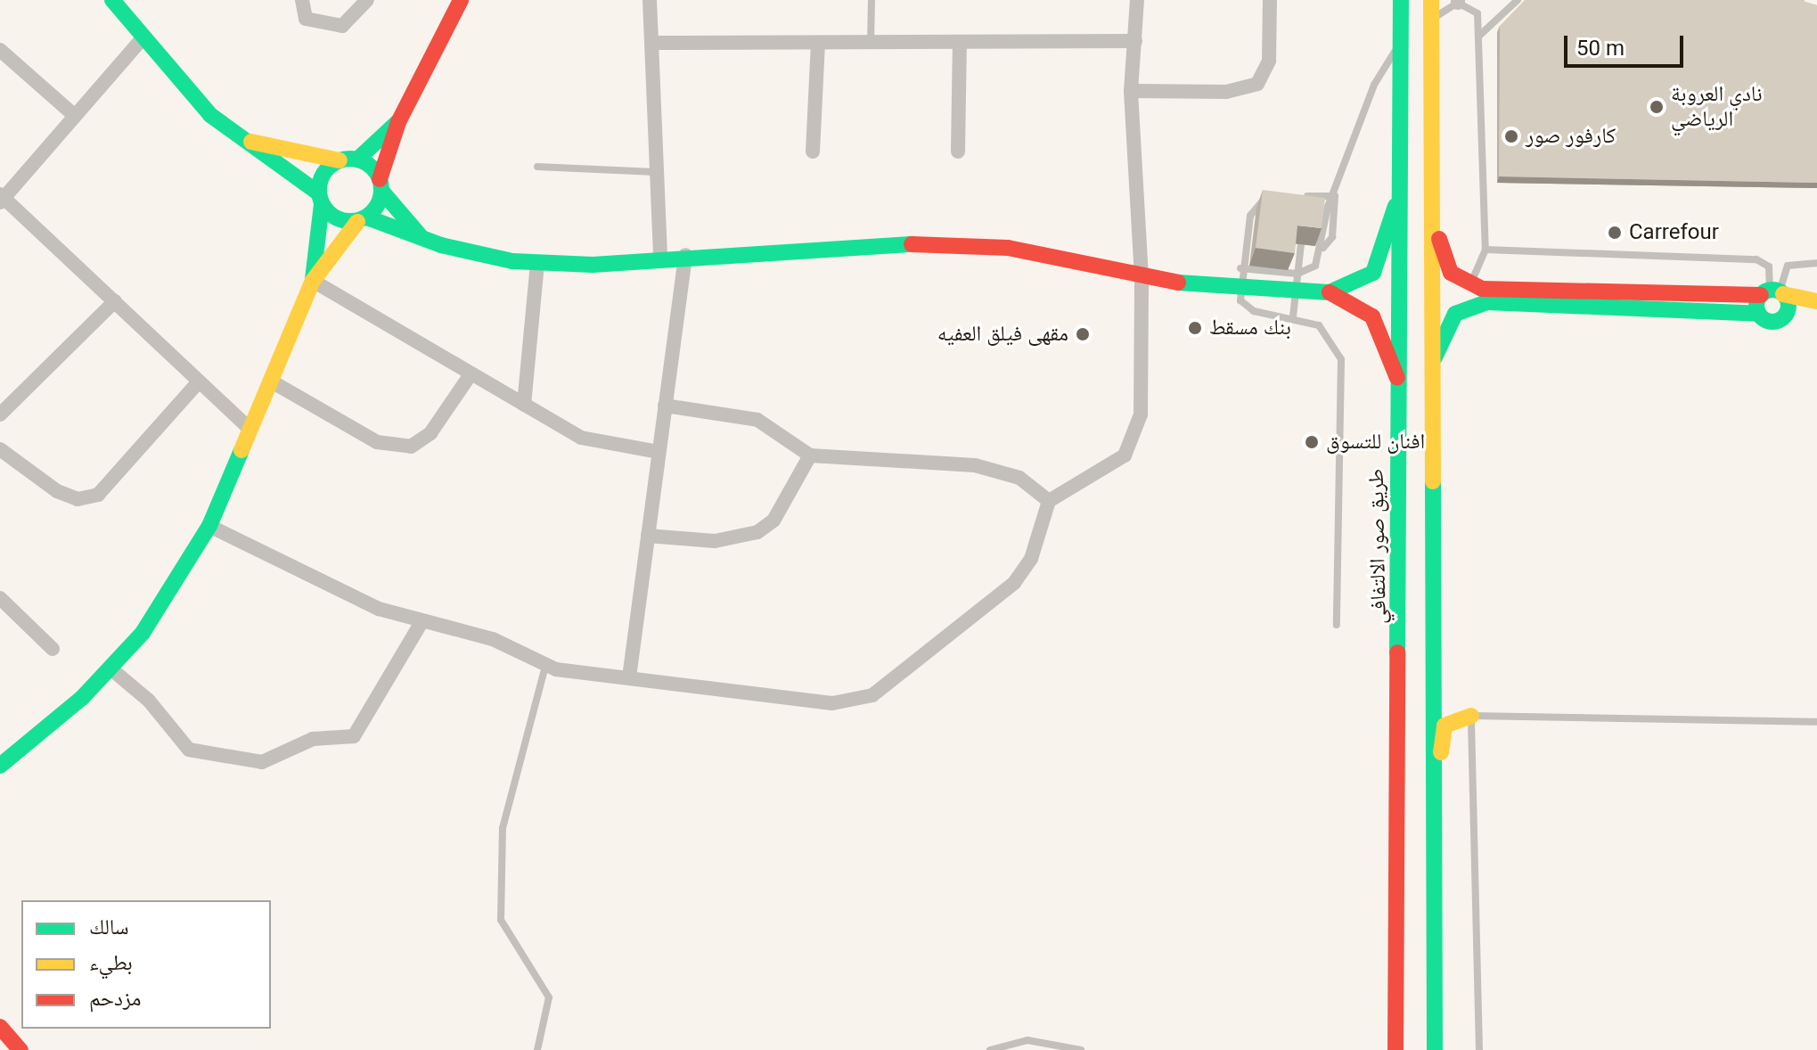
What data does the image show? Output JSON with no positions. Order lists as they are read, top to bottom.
{
  "streets": {
    "street": ["طريق صور الالتفافي"]
  },
  "places": [
    "نادي العروبة الرياضي",
    "كارفور صور",
    "Carrefour",
    "بنك مسقط",
    "مقهى فيلق العفيه",
    "افنان للتسوق"
  ],
  "legend": ["سالك", "بطيء", "مزدحم"],
  "scale_bar": "50 m"
}
